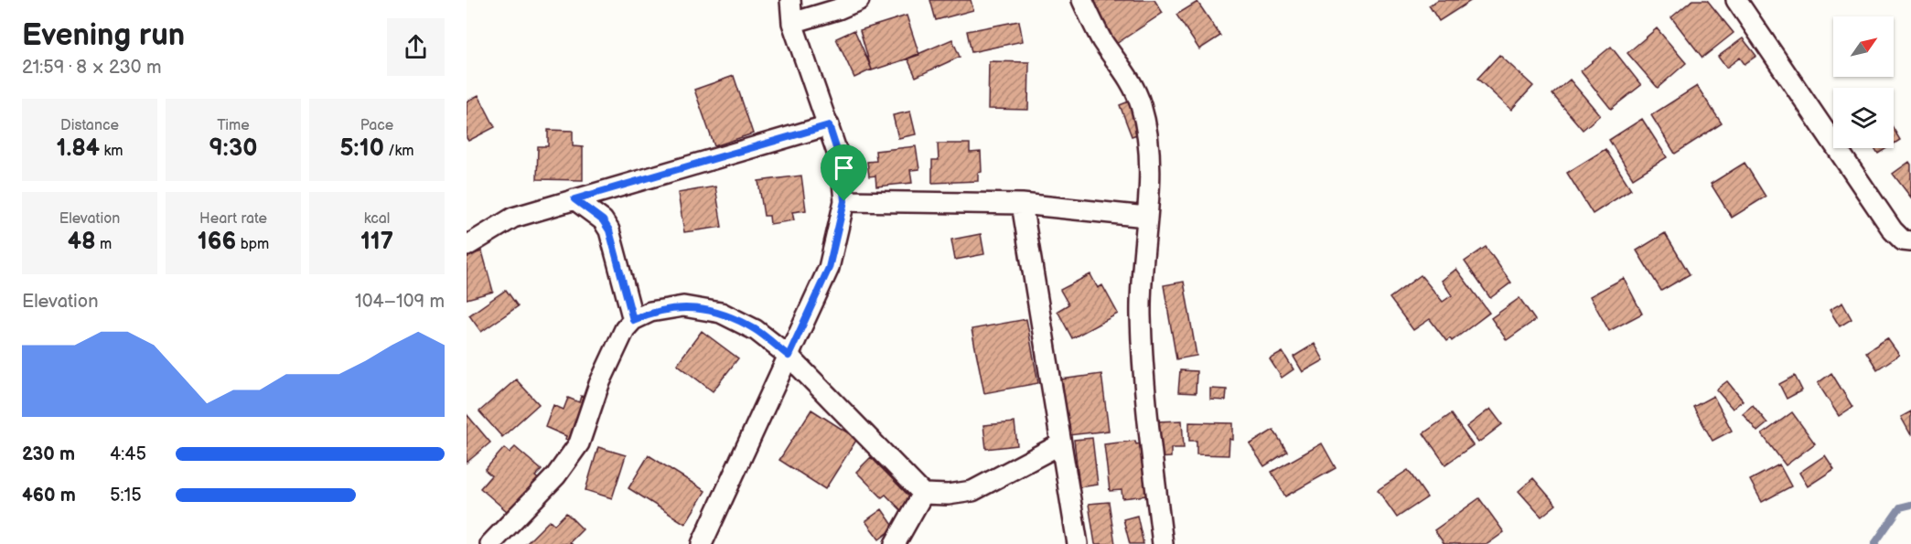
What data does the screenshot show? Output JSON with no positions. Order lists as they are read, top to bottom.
{
  "north": "top right",
  "page": {
    "heading": ["Evening run", "21:59 · 8 × 230 m"],
    "stats": [
      ["Distance", "1.84 km"],
      ["Time", "9:30"],
      ["Pace", "5:10 /km"],
      ["Elevation", "48 m"],
      ["Heart rate", "166 bpm"],
      ["kcal", "117"]
    ],
    "chart": ["Elevation", "104–109 m"],
    "list": [
      {
        "name": "230 m",
        "note": "4:45"
      },
      {
        "name": "460 m",
        "note": "5:15"
      }
    ]
  }
}
